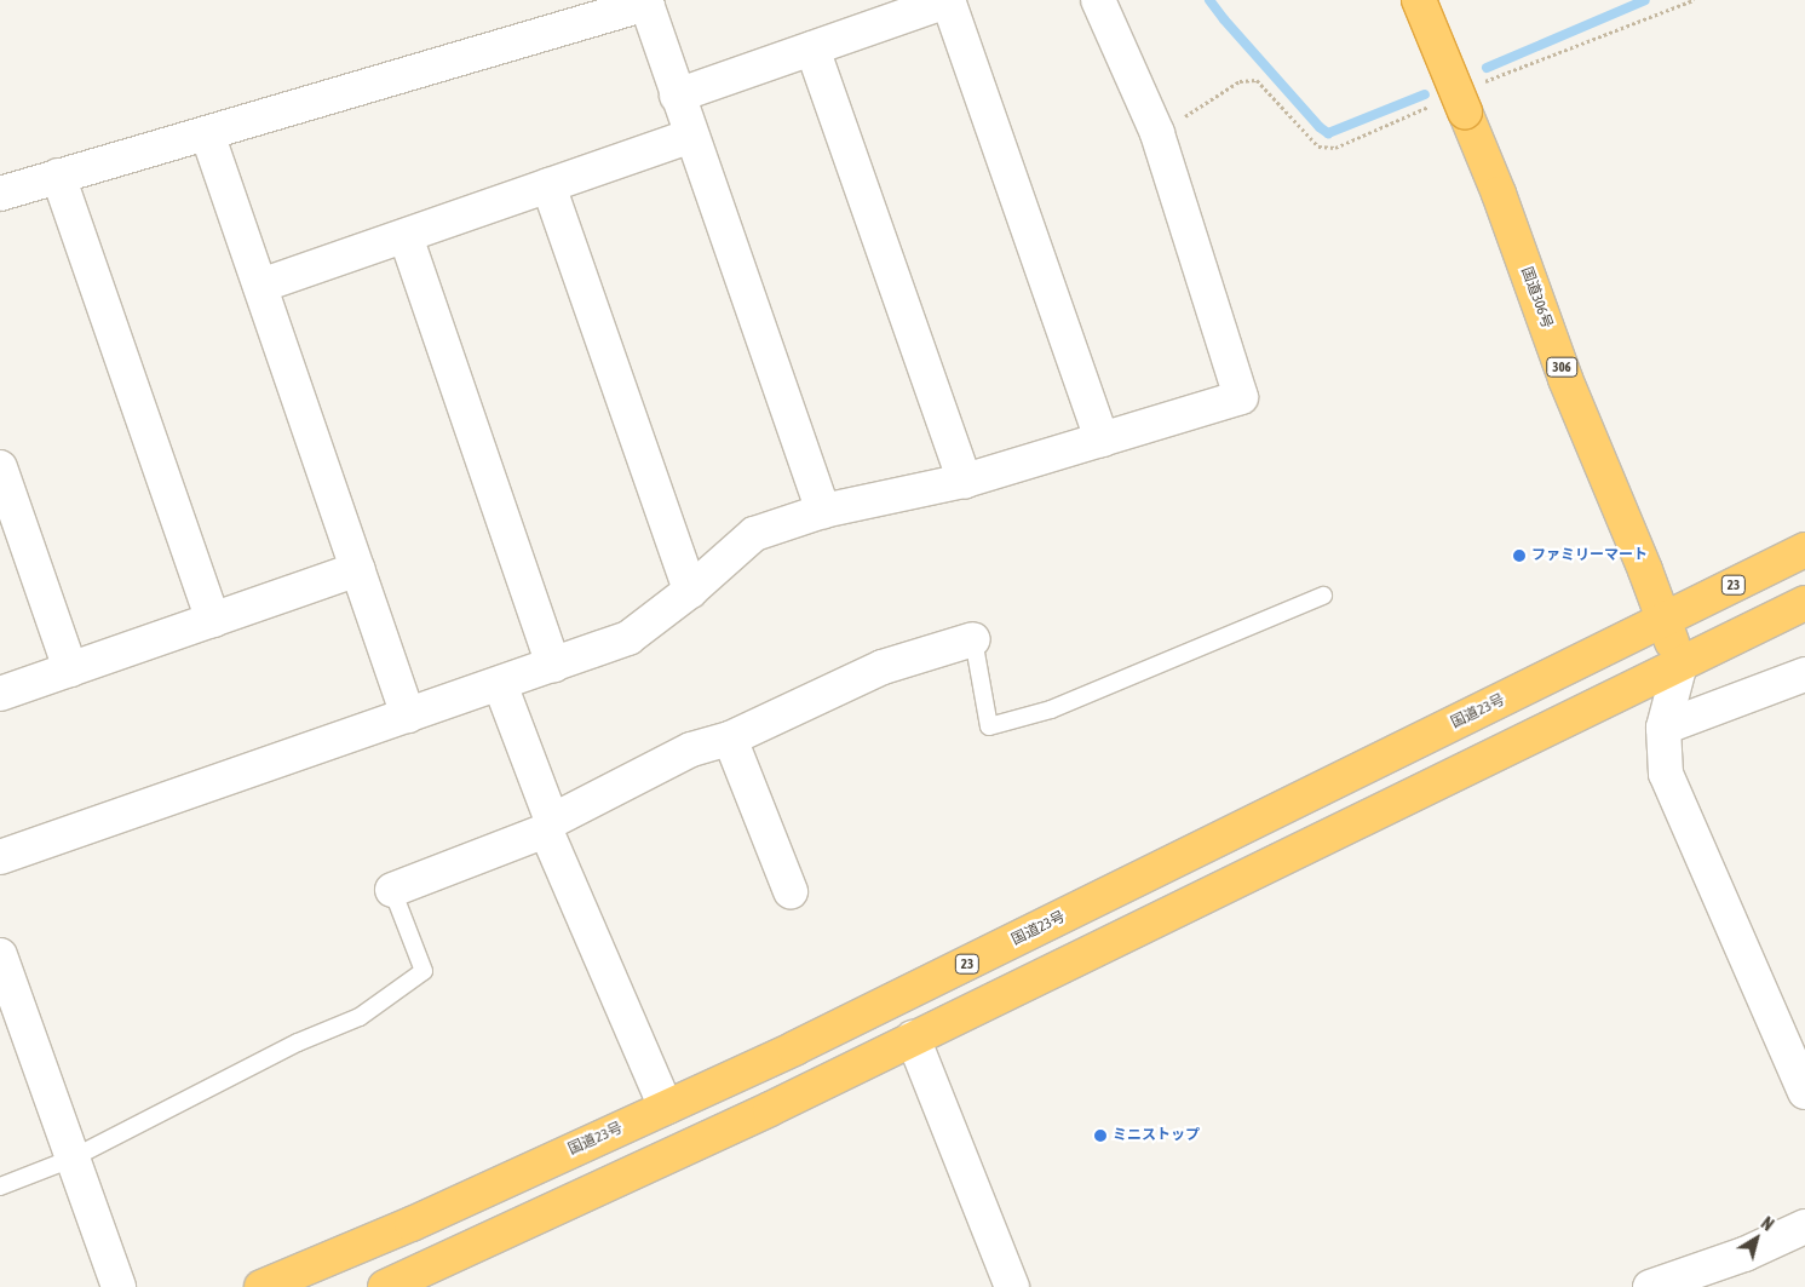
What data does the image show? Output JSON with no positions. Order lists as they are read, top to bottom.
{
  "streets": {
    "highway": [
      "国道306号",
      "306",
      "23",
      "国道23号"
    ]
  },
  "crossings": [
    ["国道306号", "国道23号"]
  ],
  "places": ["ファミリーマート", "ミニストップ"],
  "north": "top right"
}
